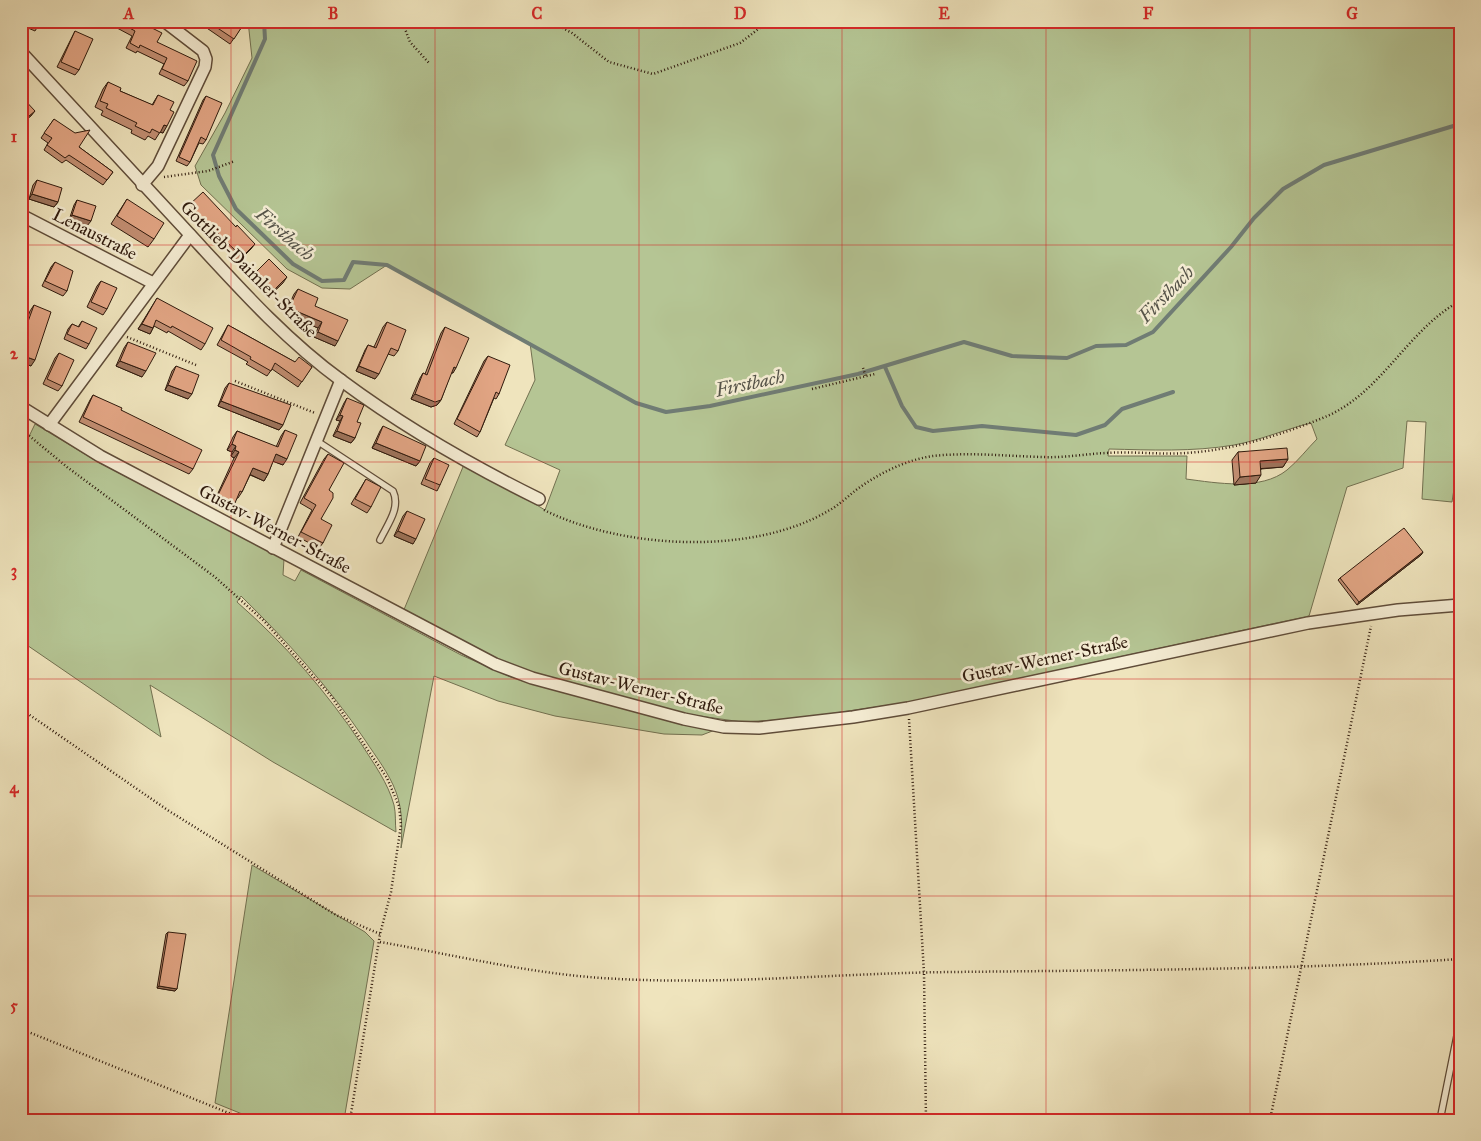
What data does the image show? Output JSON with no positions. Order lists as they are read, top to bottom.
{
  "streets": {
    "street": ["Lenaustraße", "Gottlieb-Daimler-Straße", "Gustav-Werner-Straße"]
  },
  "water": ["Firstbach"],
  "grid": {
    "columns": [
      "A",
      "B",
      "C",
      "D",
      "E",
      "F",
      "G"
    ],
    "rows": [
      "1",
      "2",
      "3",
      "4",
      "5"
    ]
  }
}
